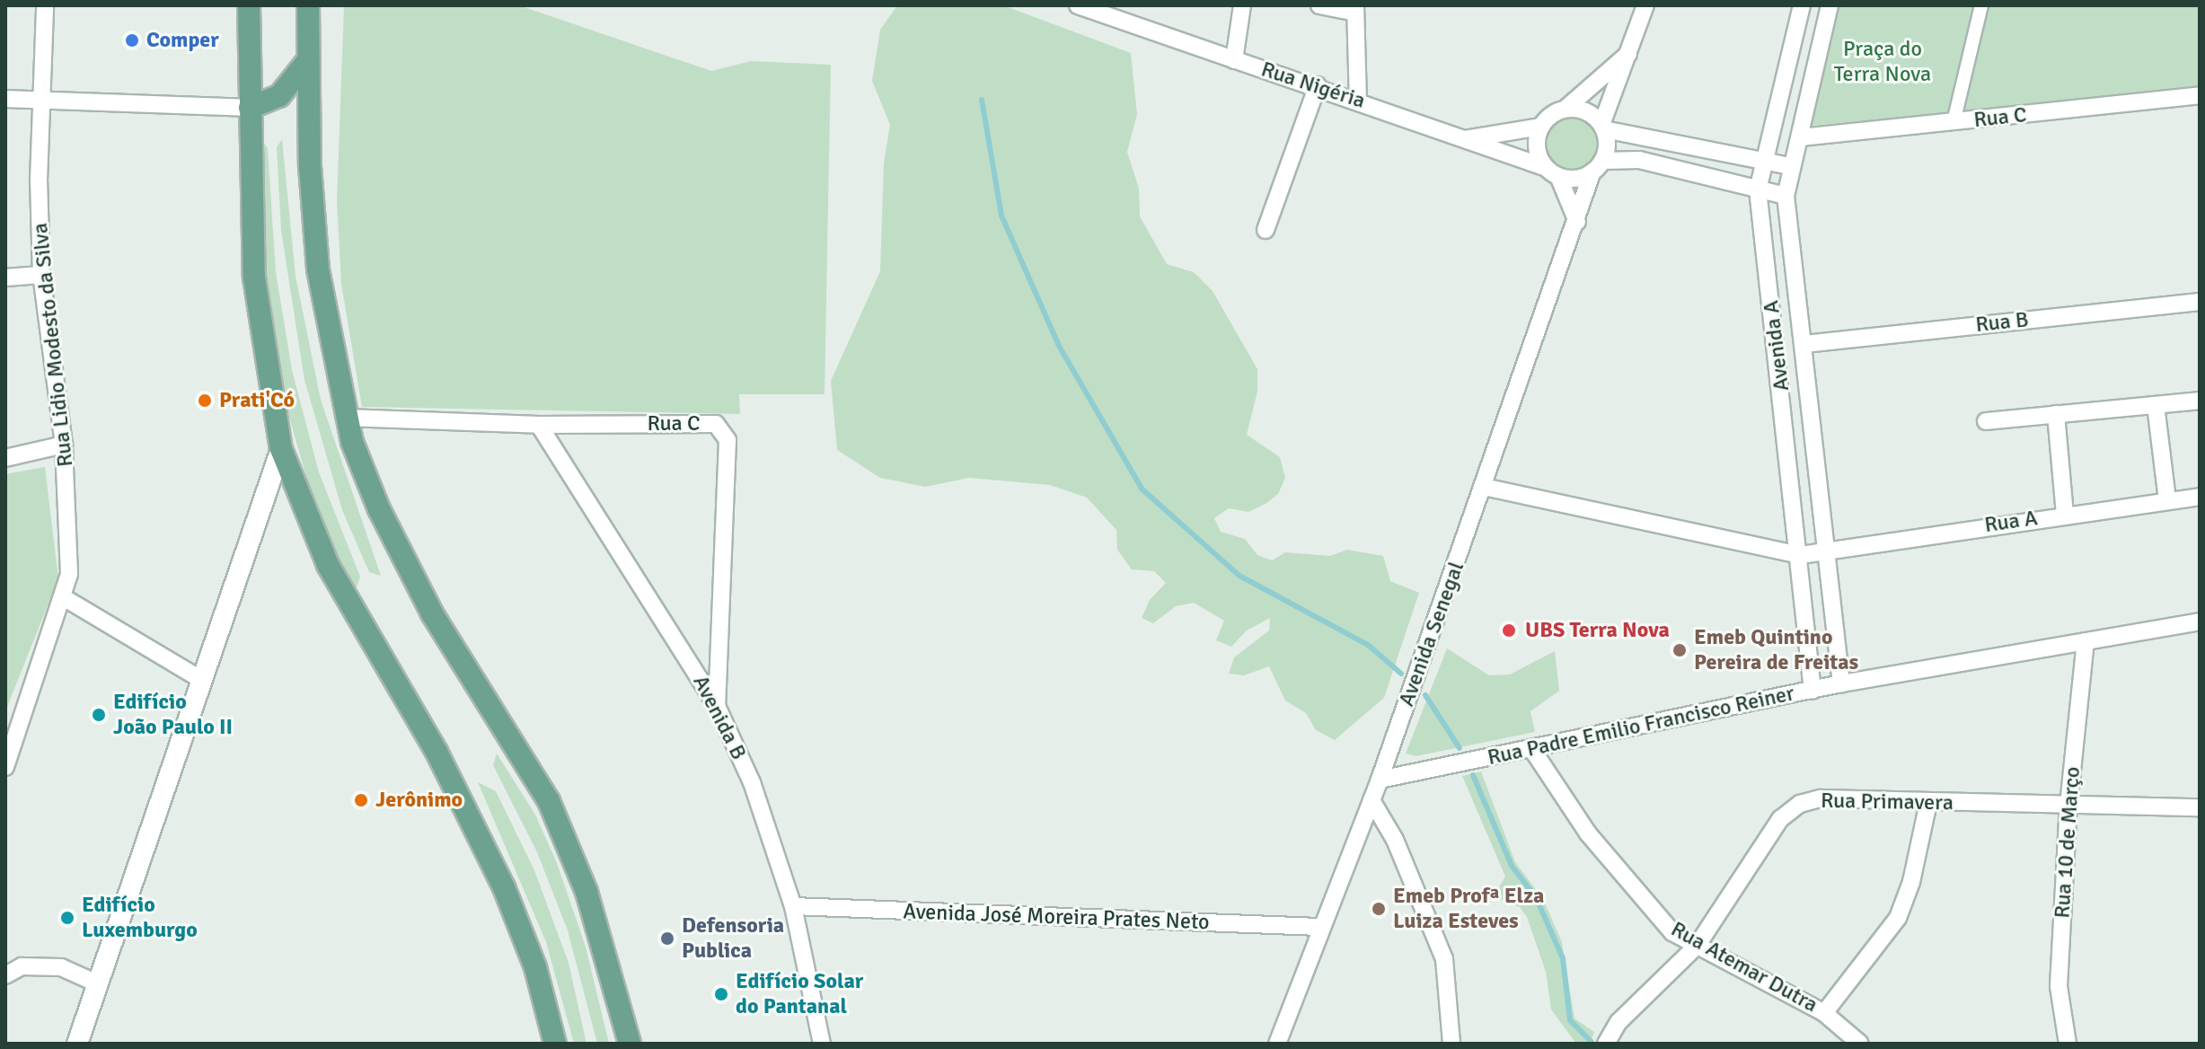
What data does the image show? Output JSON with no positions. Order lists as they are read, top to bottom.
{
  "streets": {
    "street": [
      "Rua Nigéria",
      "Rua C",
      "Rua B",
      "Rua Lidio Modesto da Silva",
      "Avenida A",
      "Rua A",
      "Avenida Senegal",
      "Avenida B",
      "Rua Padre Emilio Francisco Reiner",
      "Rua Primavera",
      "Rua 10 de Março",
      "Avenida José Moreira Prates Neto",
      "Rua Atemar Dutra"
    ]
  },
  "crossings": [
    ["Rua Nigéria", "Avenida A"],
    ["Rua Nigéria", "Avenida Senegal"],
    ["Rua C", "Avenida A"],
    ["Rua C", "Avenida B"],
    ["Rua B", "Avenida A"],
    ["Avenida A", "Rua A"],
    ["Avenida A", "Rua Padre Emilio Francisco Reiner"],
    ["Avenida Senegal", "Rua Padre Emilio Francisco Reiner"],
    ["Avenida Senegal", "Avenida José Moreira Prates Neto"],
    ["Avenida B", "Avenida José Moreira Prates Neto"],
    ["Rua Padre Emilio Francisco Reiner", "Rua 10 de Março"],
    ["Rua Padre Emilio Francisco Reiner", "Rua Atemar Dutra"],
    ["Rua Primavera", "Rua 10 de Março"],
    ["Rua Primavera", "Rua Atemar Dutra"]
  ],
  "parks": ["Praça do Terra Nova"],
  "places": [
    "Comper",
    "Prati'Có",
    "UBS Terra Nova",
    "Emeb Quintino Pereira de Freitas",
    "Edifício João Paulo II",
    "Jerônimo",
    "Emeb Profª Elza Luiza Esteves",
    "Edifício Luxemburgo",
    "Defensoria Publica",
    "Edifício Solar do Pantanal"
  ]
}
